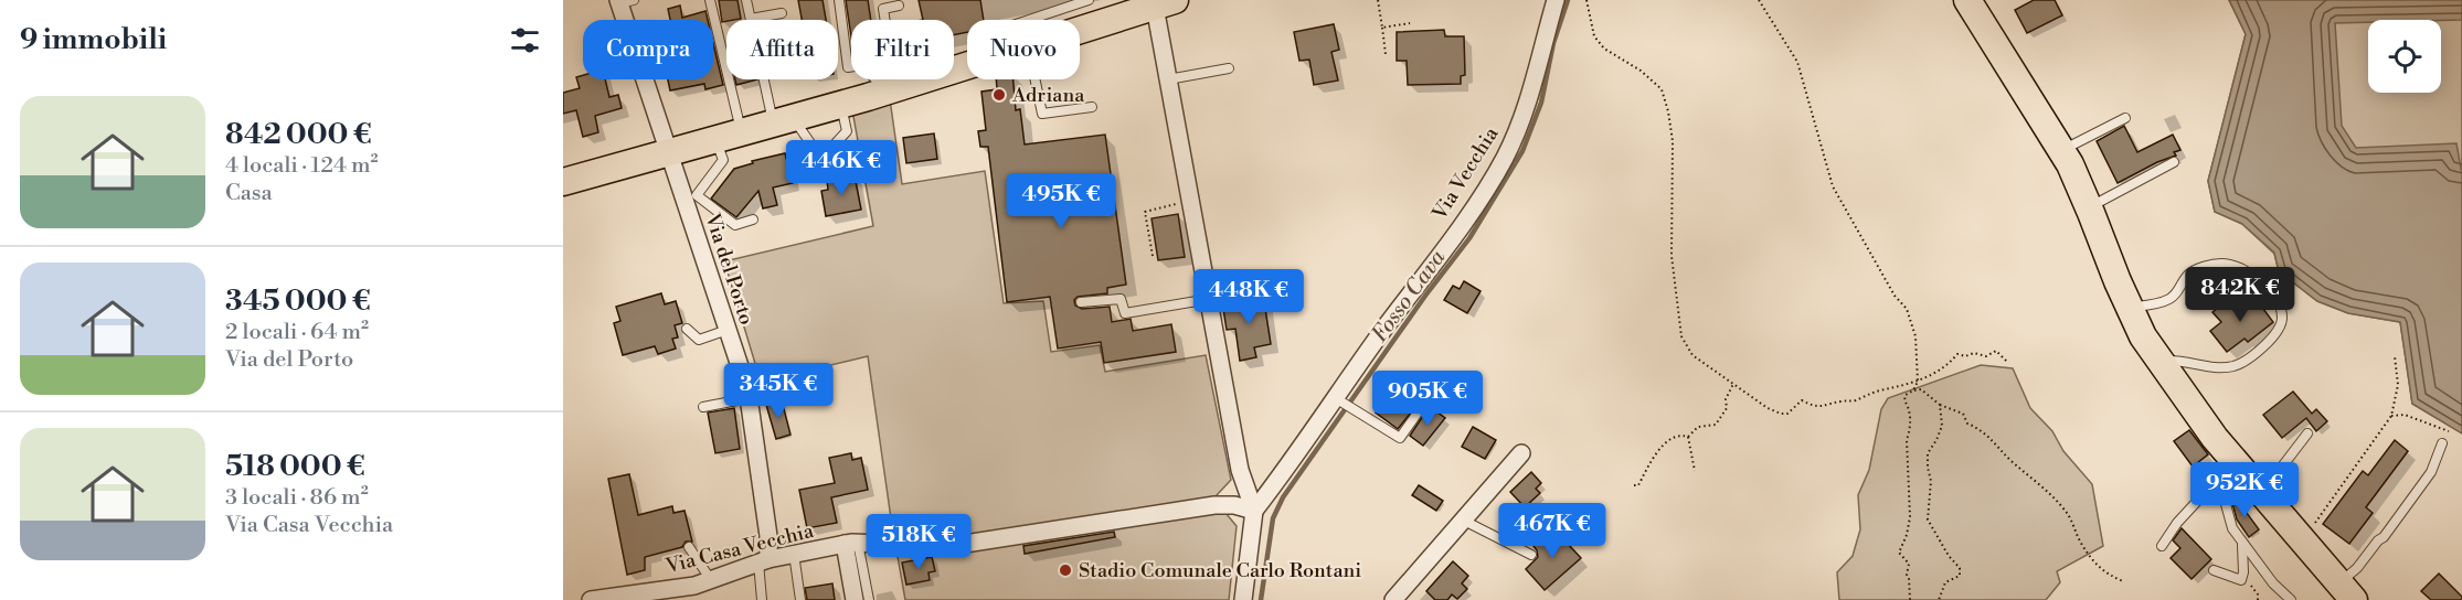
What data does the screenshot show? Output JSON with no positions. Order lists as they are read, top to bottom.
{
  "streets": {
    "street": ["Via Vecchia", "Via del Porto", "Via Casa Vecchia"]
  },
  "crossings": [
    ["Via Vecchia", "Via Casa Vecchia"],
    ["Via del Porto", "Via Casa Vecchia"]
  ],
  "water": ["Fosso Cava"],
  "places": ["Adriana", "Stadio Comunale Carlo Rontani"],
  "page": {
    "heading": "9 immobili",
    "chip": [
      "Compra",
      "Affitta",
      "Filtri",
      "Nuovo"
    ],
    "list": [
      {
        "name": "842 000 €",
        "note": "4 locali · 124 m² · Casa"
      },
      {
        "name": "345 000 €",
        "note": "2 locali · 64 m² · Via del Porto"
      },
      {
        "name": "518 000 €",
        "note": "3 locali · 86 m² · Via Casa Vecchia"
      }
    ],
    "price": [
      "446K €",
      "495K €",
      "842K €",
      "448K €",
      "345K €",
      "905K €",
      "952K €",
      "467K €",
      "518K €"
    ]
  }
}
